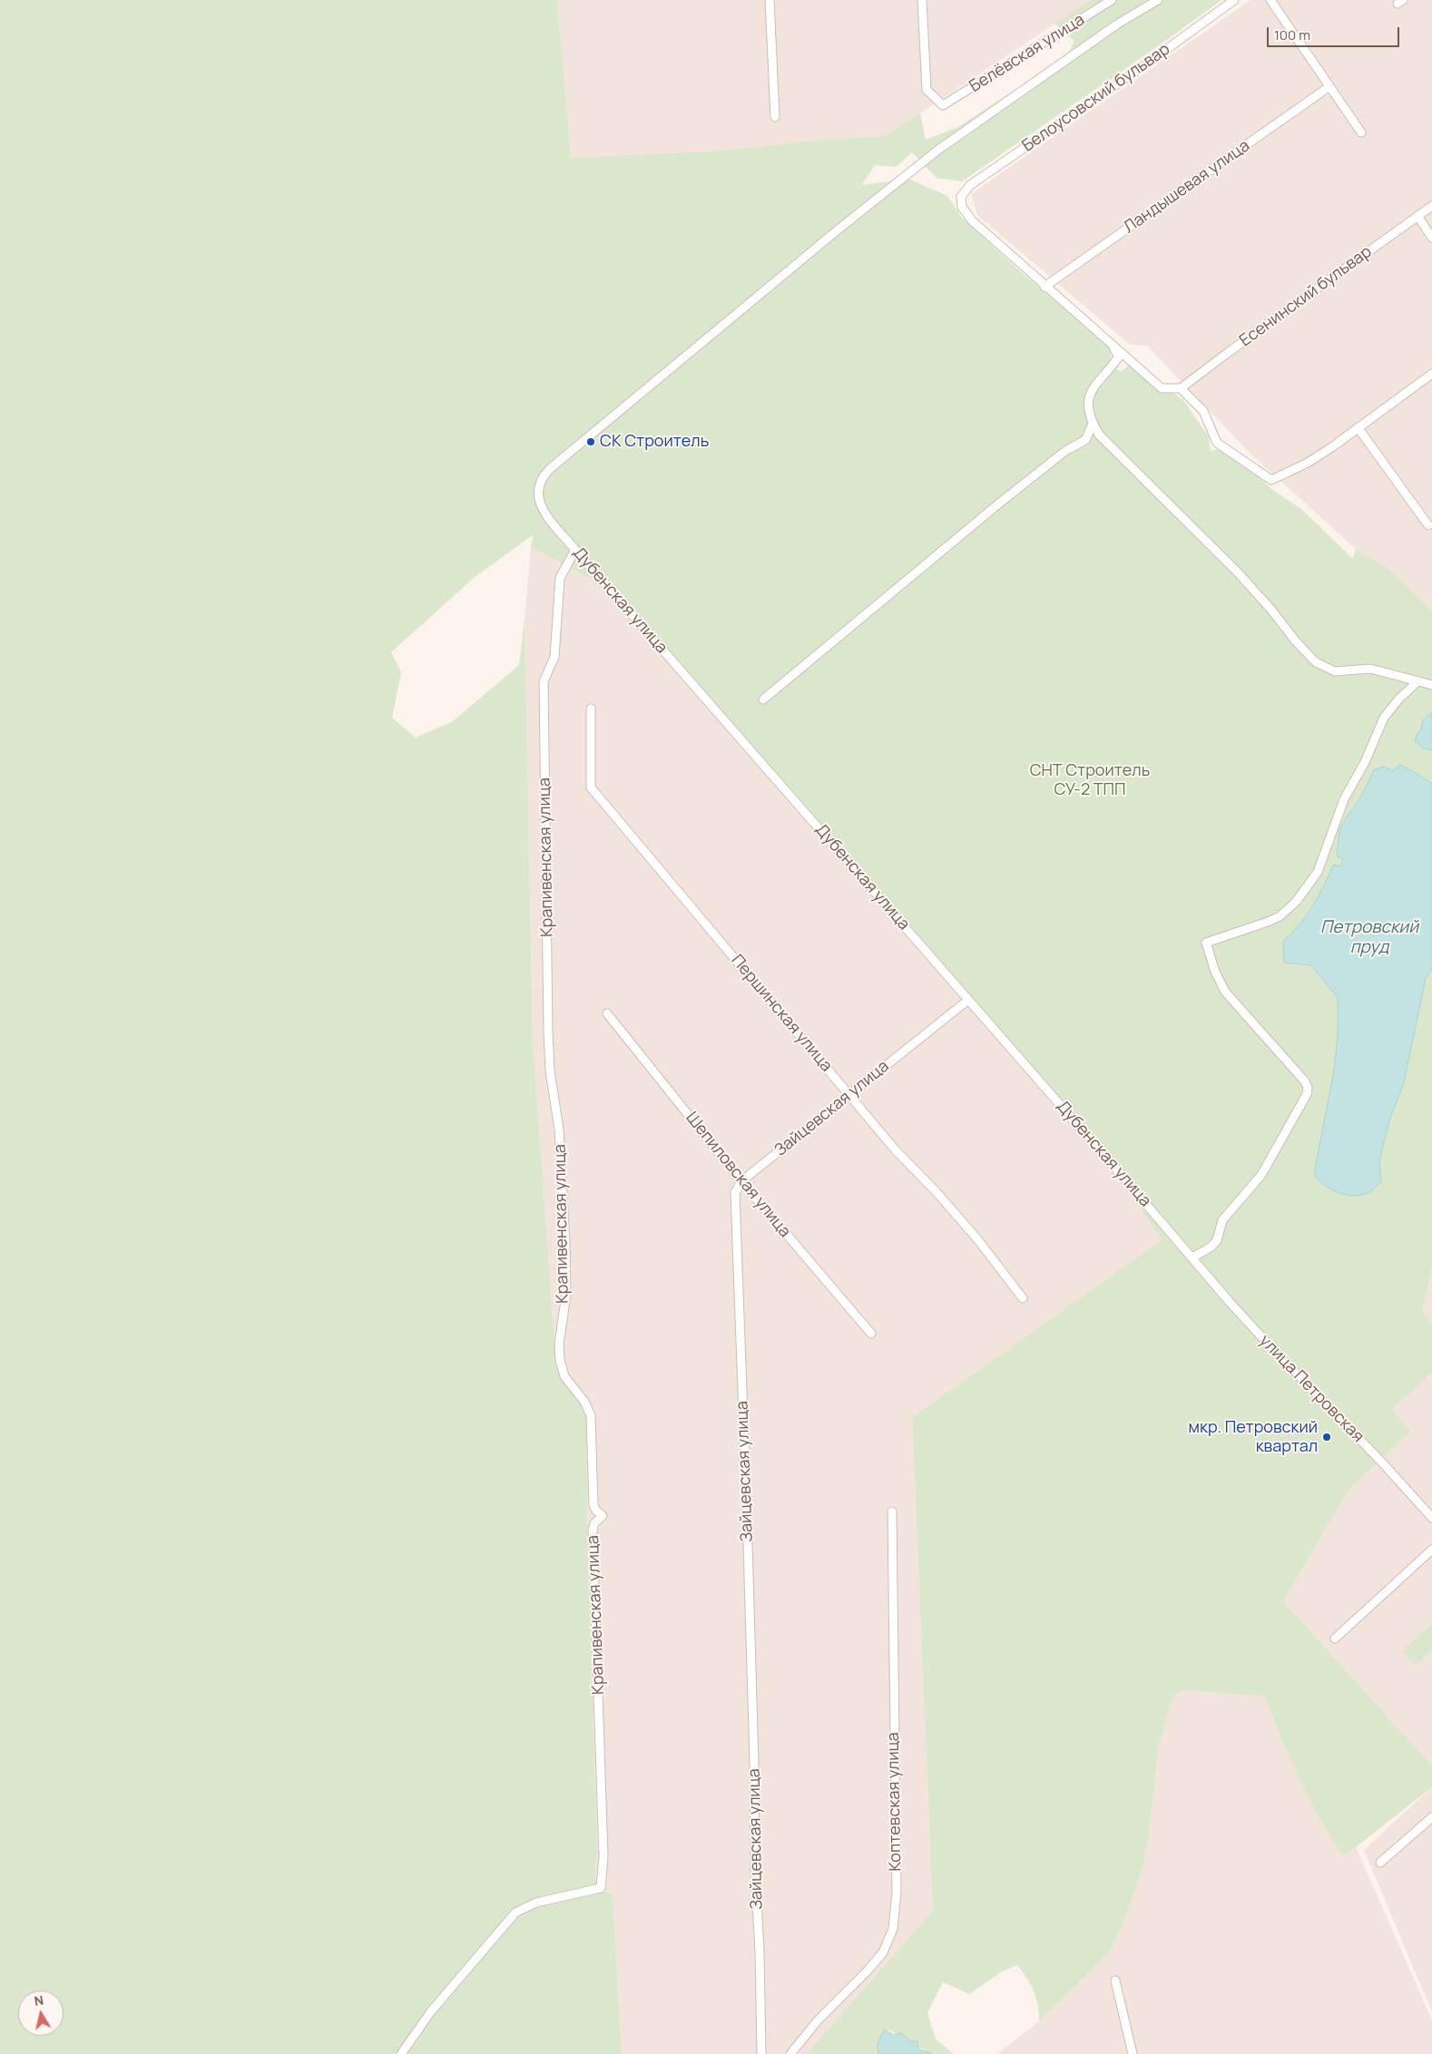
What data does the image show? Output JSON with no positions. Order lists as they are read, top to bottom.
{
  "streets": {
    "street": [
      "Белёвская улица",
      "Белоусовский бульвар",
      "Ландышевая улица",
      "Есенинский бульвар",
      "Дубенская улица",
      "Крапивенская улица",
      "Першинская улица",
      "Зайцевская улица",
      "Шепиловская улица",
      "улица Петровская",
      "Коптевская улица"
    ]
  },
  "crossings": [
    ["Белоусовский бульвар", "Ландышевая улица"],
    ["Дубенская улица", "Крапивенская улица"],
    ["Дубенская улица", "Зайцевская улица"],
    ["Дубенская улица", "улица Петровская"],
    ["Першинская улица", "Зайцевская улица"],
    ["Зайцевская улица", "Шепиловская улица"]
  ],
  "water": ["Петровский пруд"],
  "parks": ["СНТ Строитель СУ-2 ТПП"],
  "places": ["СК Строитель", "мкр. Петровский квартал"],
  "scale_bar": "100 m",
  "north": "top"
}
